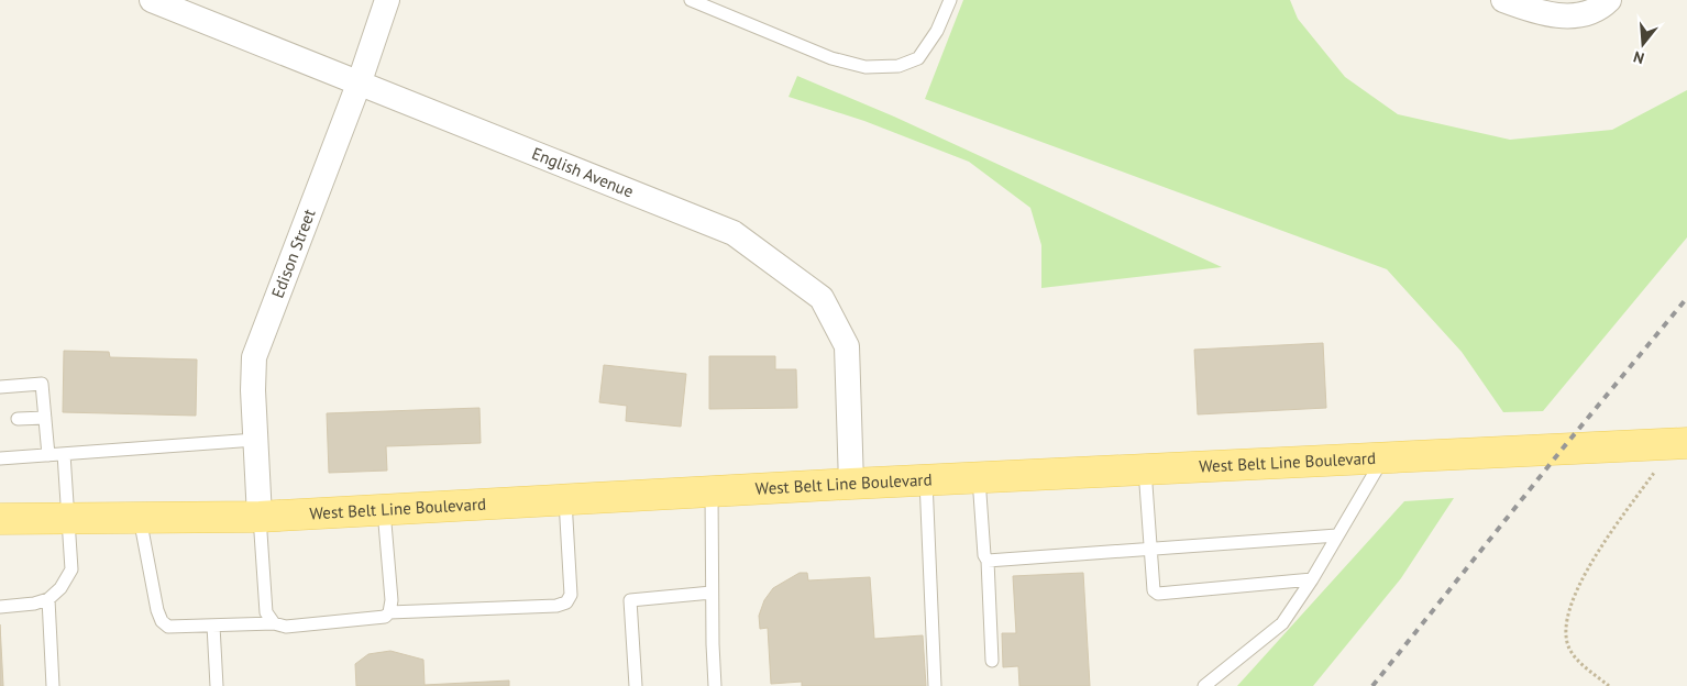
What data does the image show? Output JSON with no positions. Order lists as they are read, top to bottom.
{
  "streets": {
    "main road": ["West Belt Line Boulevard"],
    "street": ["English Avenue", "Edison Street"]
  },
  "crossings": [
    ["English Avenue", "Edison Street"],
    ["English Avenue", "West Belt Line Boulevard"],
    ["Edison Street", "West Belt Line Boulevard"]
  ],
  "north": "bottom"
}
